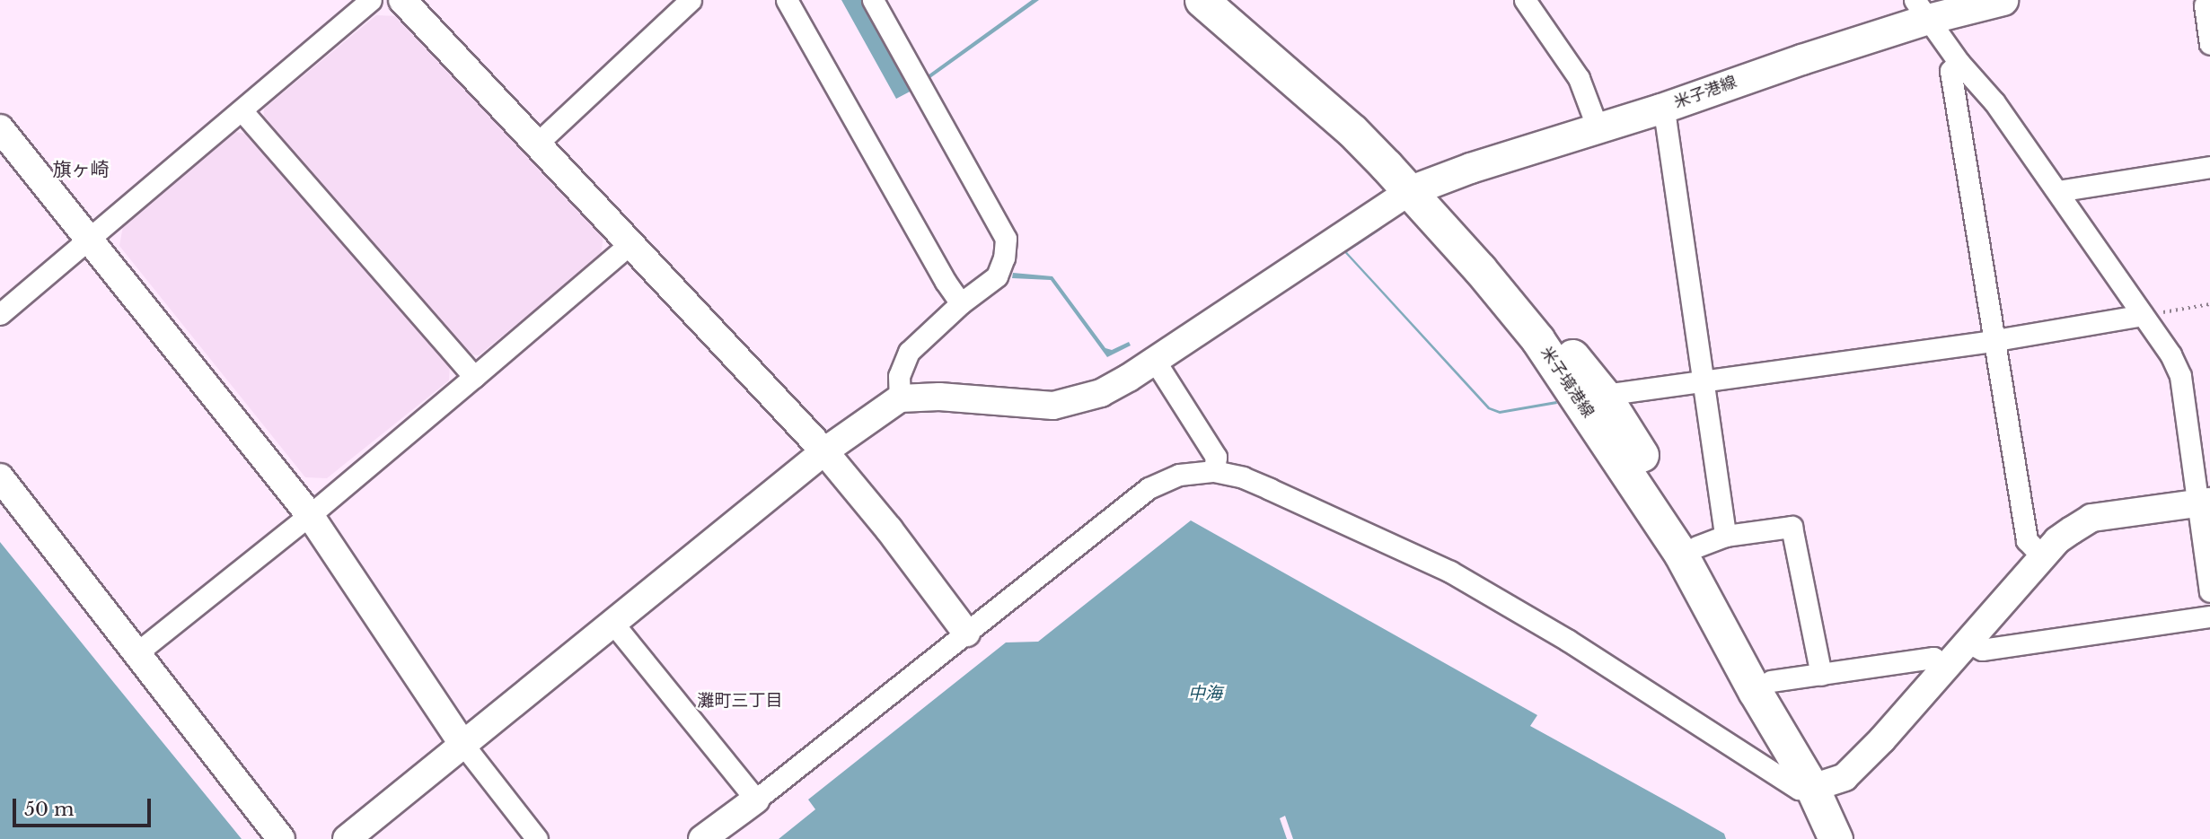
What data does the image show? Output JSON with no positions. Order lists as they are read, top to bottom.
{
  "streets": {
    "main road": ["米子港線", "米子境港線"]
  },
  "crossings": [
    ["米子港線", "米子境港線"]
  ],
  "districts": ["旗ヶ崎", "灘町三丁目"],
  "water": ["中海"],
  "scale_bar": "50 m"
}
